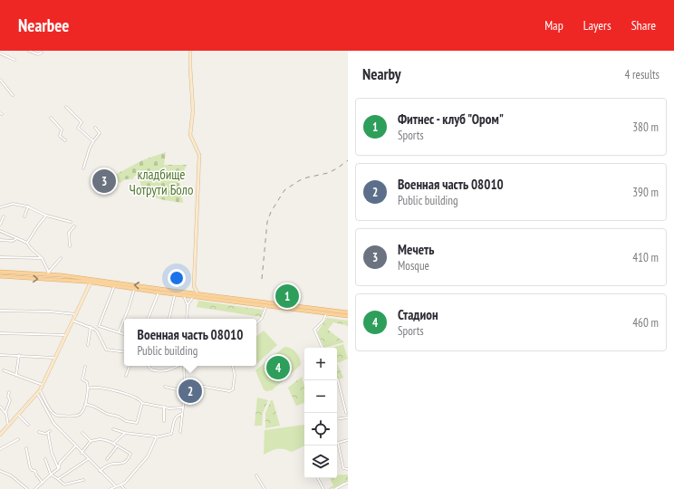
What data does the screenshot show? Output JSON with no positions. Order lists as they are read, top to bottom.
{
  "parks": ["кладбище Чотрути Боло"],
  "page": {
    "header": "Nearbee",
    "nav": ["Map", "Layers", "Share"],
    "heading": ["Nearby", "4 results"],
    "list": [
      {
        "mark": "1",
        "name": "Фитнес - клуб \"Ором\"",
        "note": "Sports",
        "value": "380 m"
      },
      {
        "mark": "2",
        "name": "Военная часть 08010",
        "note": "Public building",
        "value": "390 m"
      },
      {
        "mark": "3",
        "name": "Мечеть",
        "note": "Mosque",
        "value": "410 m"
      },
      {
        "mark": "4",
        "name": "Стадион",
        "note": "Sports",
        "value": "460 m"
      }
    ],
    "pins": [
      "3",
      "1",
      "4",
      "2"
    ],
    "popup": ["Военная часть 08010", "Public building"],
    "map_buttons": ["+", "−"]
  }
}
